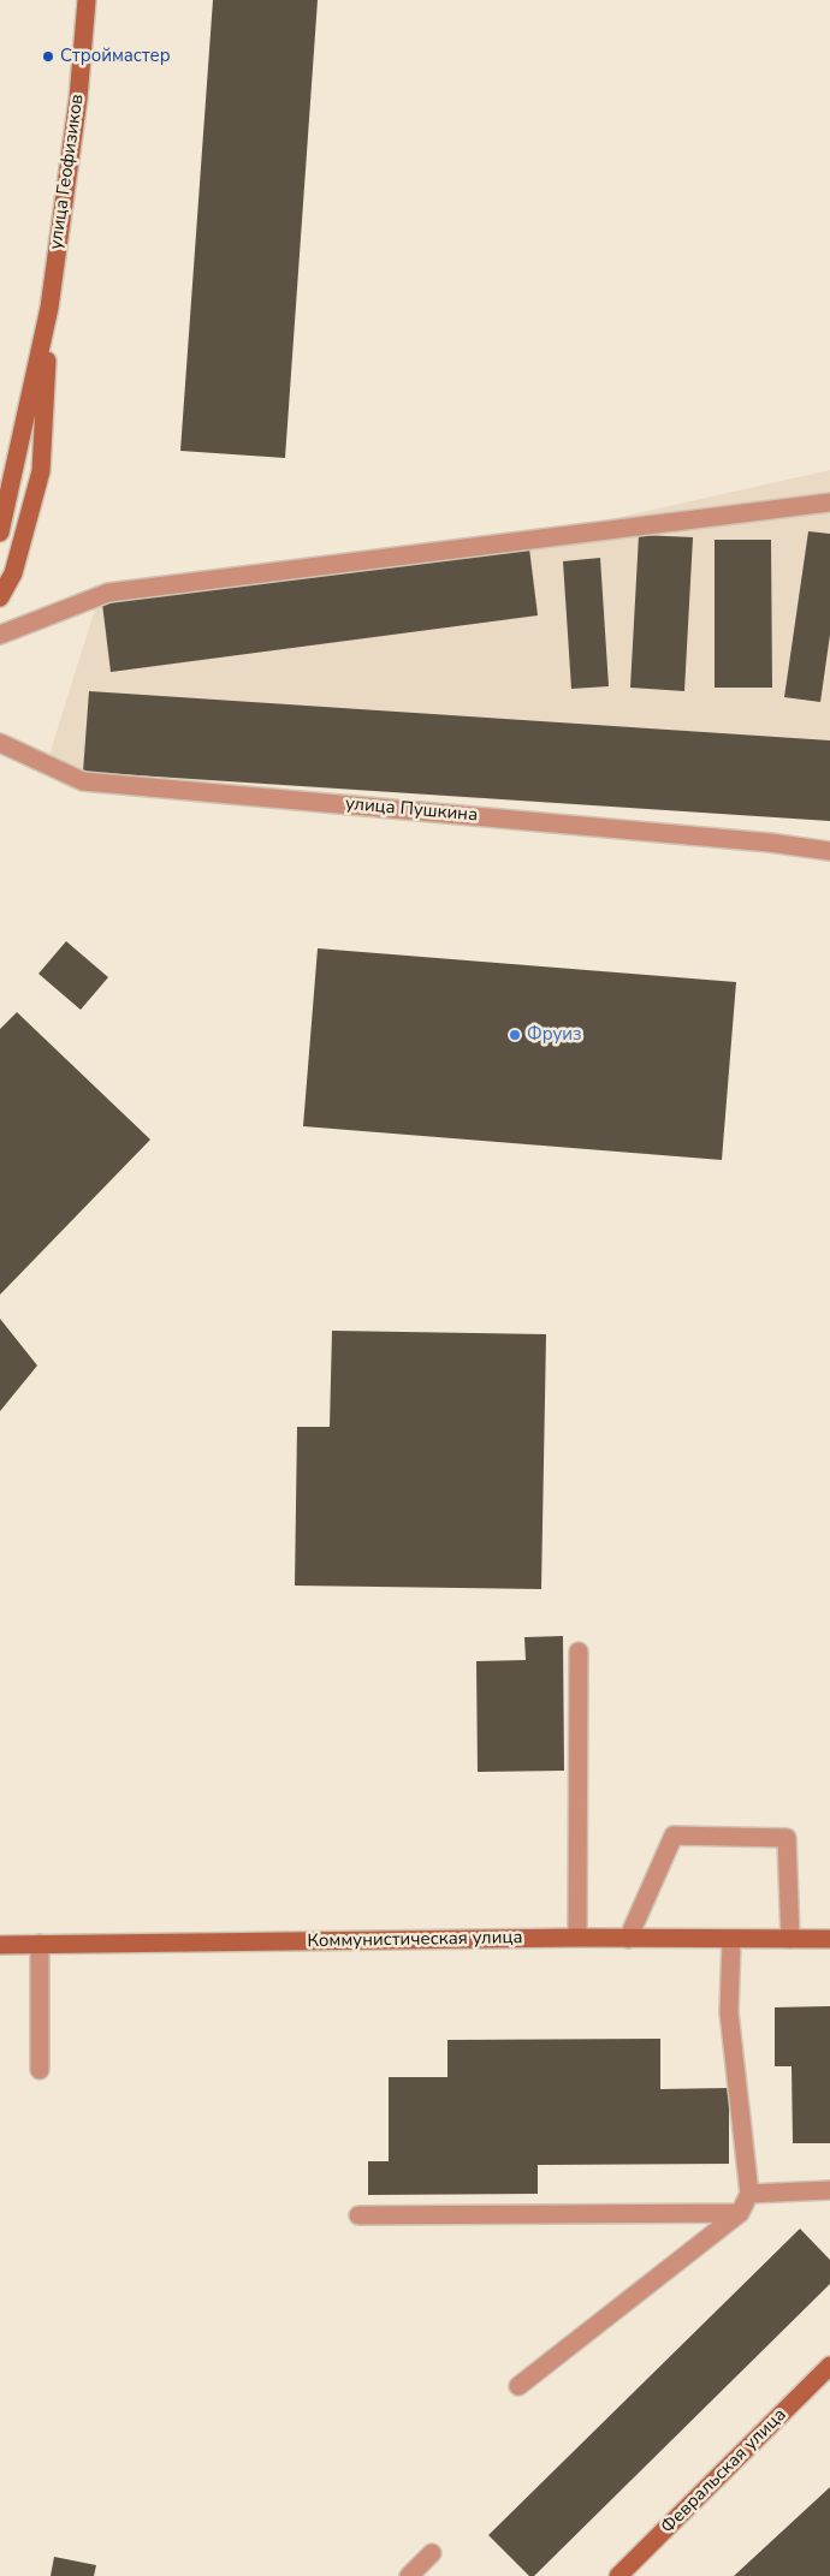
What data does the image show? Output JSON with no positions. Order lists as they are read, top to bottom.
{
  "streets": {
    "street": ["улица Геофизиков", "Коммунистическая улица", "Февральская улица"],
    "lane": ["улица Пушкина"]
  },
  "places": ["Строймастер", "Фруиз"]
}
